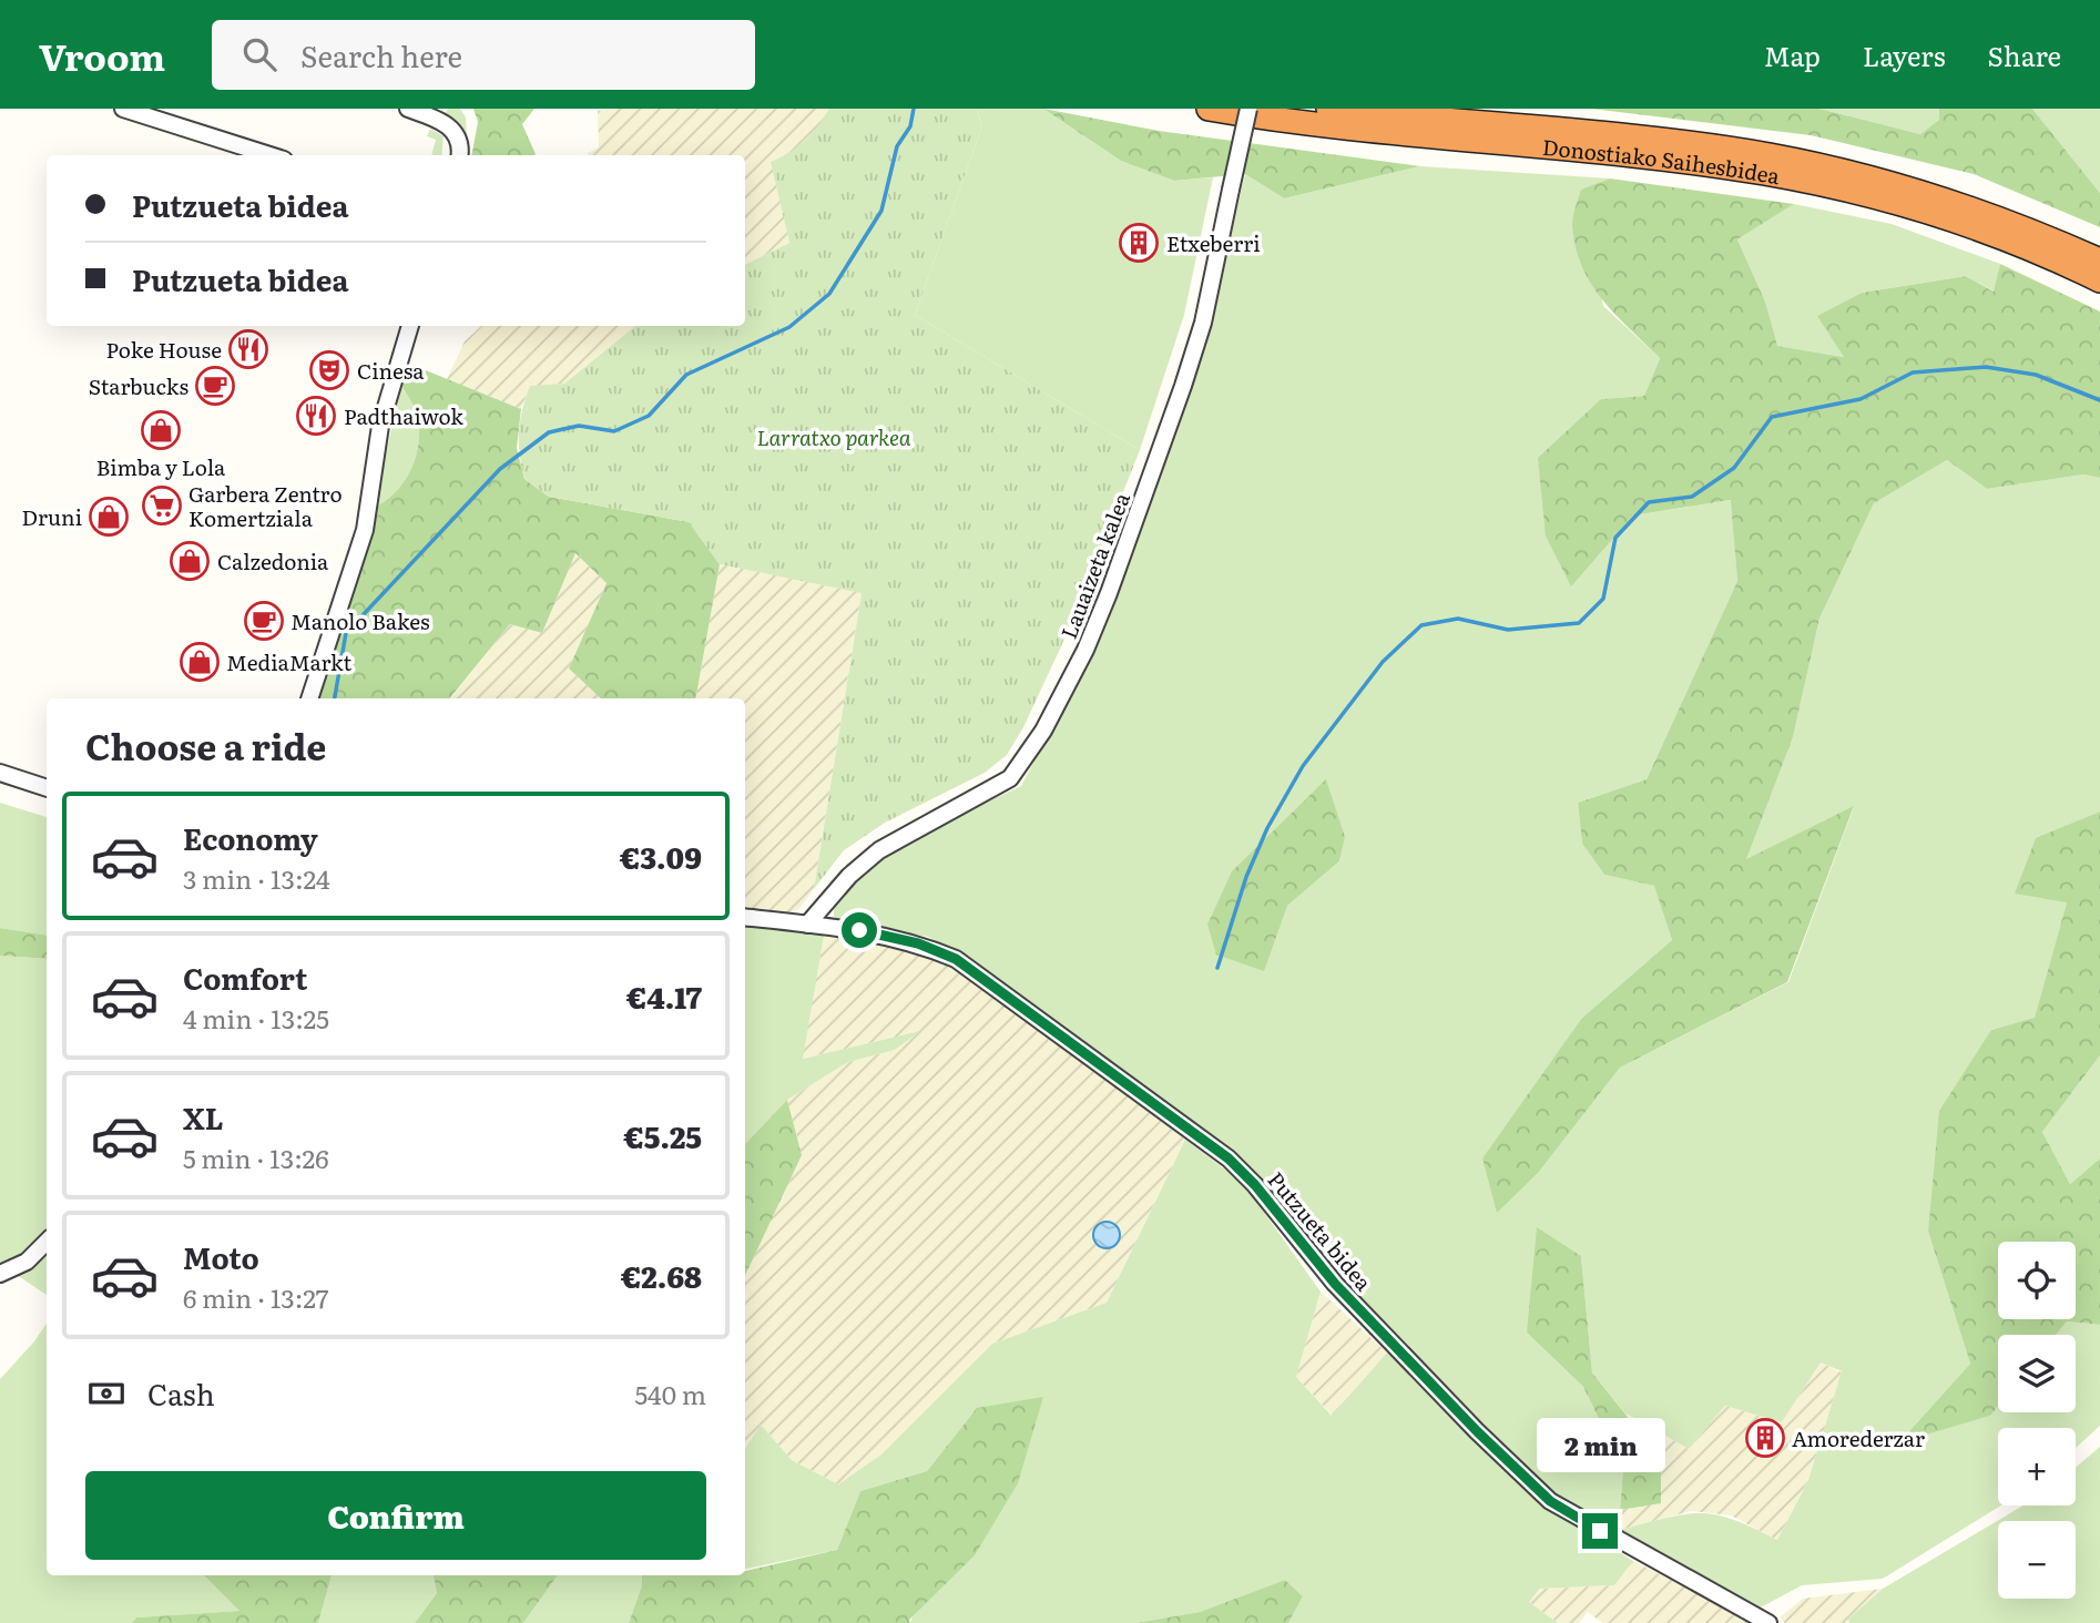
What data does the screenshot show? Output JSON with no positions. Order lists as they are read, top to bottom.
{
  "streets": {
    "highway": ["Donostiako Saihesbidea"],
    "street": ["Lauaizeta kalea", "Putzueta bidea"]
  },
  "crossings": [
    ["Lauaizeta kalea", "Putzueta bidea"]
  ],
  "parks": ["Larratxo parkea"],
  "places": {
    "building": ["Etxeberri", "Amorederzar"],
    "restaurant": ["Poke House", "Padthaiwok"],
    "theatre": ["Cinesa"],
    "cafe": ["Starbucks", "Manolo Bakes"],
    "shop": [
      "Bimba y Lola",
      "Druni",
      "Calzedonia",
      "MediaMarkt"
    ],
    "supermarket": ["Garbera Zentro Komertziala"]
  },
  "page": {
    "header": "Vroom",
    "search": "Search here",
    "nav": ["Map", "Layers", "Share"],
    "banner": ["Putzueta bidea", "Putzueta bidea"],
    "heading": "Choose a ride",
    "list": [
      {
        "name": "Economy",
        "note": "3 min · 13:24",
        "value": "€3.09"
      },
      {
        "name": "Comfort",
        "note": "4 min · 13:25",
        "value": "€4.17"
      },
      {
        "name": "XL",
        "note": "5 min · 13:26",
        "value": "€5.25"
      },
      {
        "name": "Moto",
        "note": "6 min · 13:27",
        "value": "€2.68"
      }
    ],
    "map_buttons": ["+", "−"],
    "pay": ["Cash", "540 m"],
    "bubble": "2 min",
    "buttons": "Confirm"
  }
}
